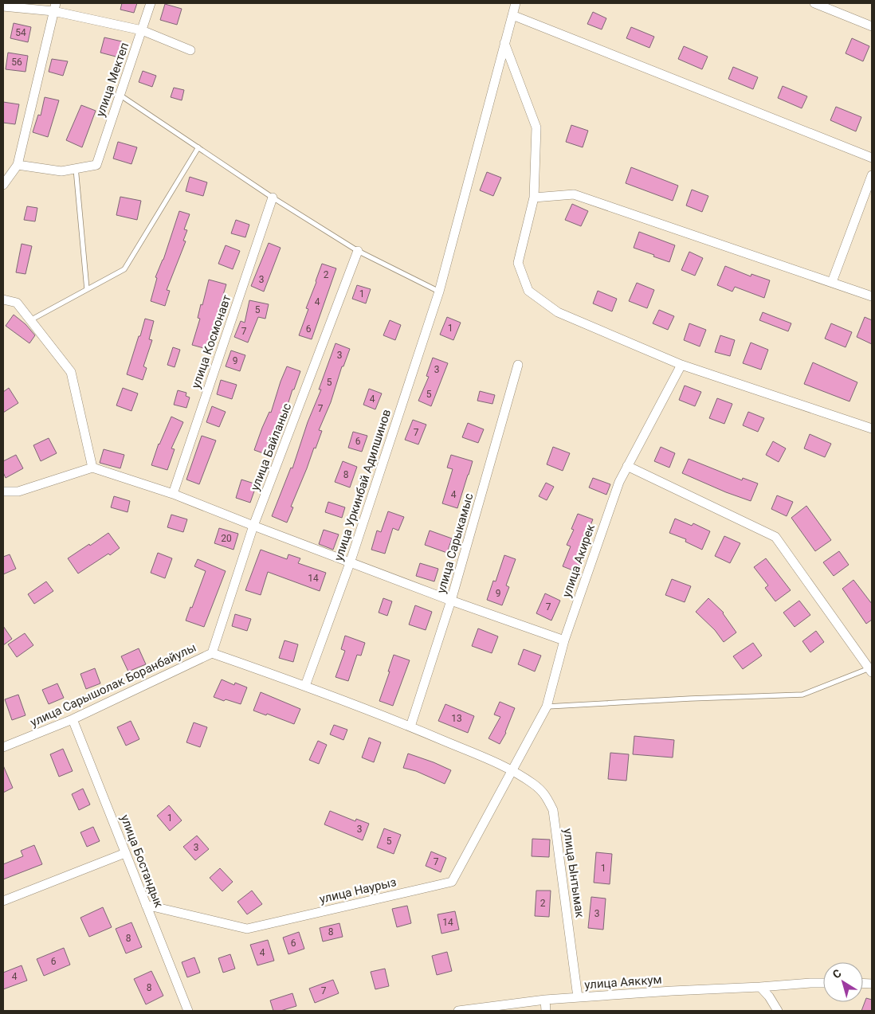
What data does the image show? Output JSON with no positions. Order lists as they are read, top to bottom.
{
  "streets": {
    "street": [
      "улица Мектеп",
      "улица Космонавт",
      "улица Байланыс",
      "улица Уркинбай Адилшинов",
      "улица Сарыкамыс",
      "улица Акирек",
      "улица Сарышолак Боранбайулы",
      "улица Бостандык",
      "улица Ынтымак",
      "улица Наурыз",
      "улица Аяккум"
    ]
  },
  "crossings": [
    ["улица Байланыс", "улица Сарышолак Боранбайулы"],
    ["улица Байланыс", "улица Ынтымак"],
    ["улица Уркинбай Адилшинов", "улица Ынтымак"],
    ["улица Сарыкамыс", "улица Ынтымак"],
    ["улица Акирек", "улица Ынтымак"],
    ["улица Акирек", "улица Наурыз"],
    ["улица Сарышолак Боранбайулы", "улица Бостандык"],
    ["улица Сарышолак Боранбайулы", "улица Ынтымак"],
    ["улица Бостандык", "улица Наурыз"],
    ["улица Ынтымак", "улица Наурыз"],
    ["улица Ынтымак", "улица Аяккум"]
  ],
  "house_numbers": [
    "54",
    "56",
    "2",
    "3",
    "1",
    "4",
    "5",
    "1",
    "6",
    "7",
    "3",
    "9",
    "3",
    "5",
    "5",
    "4",
    "7",
    "7",
    "6",
    "8",
    "4",
    "20",
    "14",
    "9",
    "7",
    "13",
    "1",
    "3",
    "5",
    "3",
    "7",
    "1",
    "2",
    "3",
    "14",
    "8",
    "8",
    "6",
    "4",
    "6",
    "4",
    "8",
    "7"
  ],
  "north": "top left"
}
